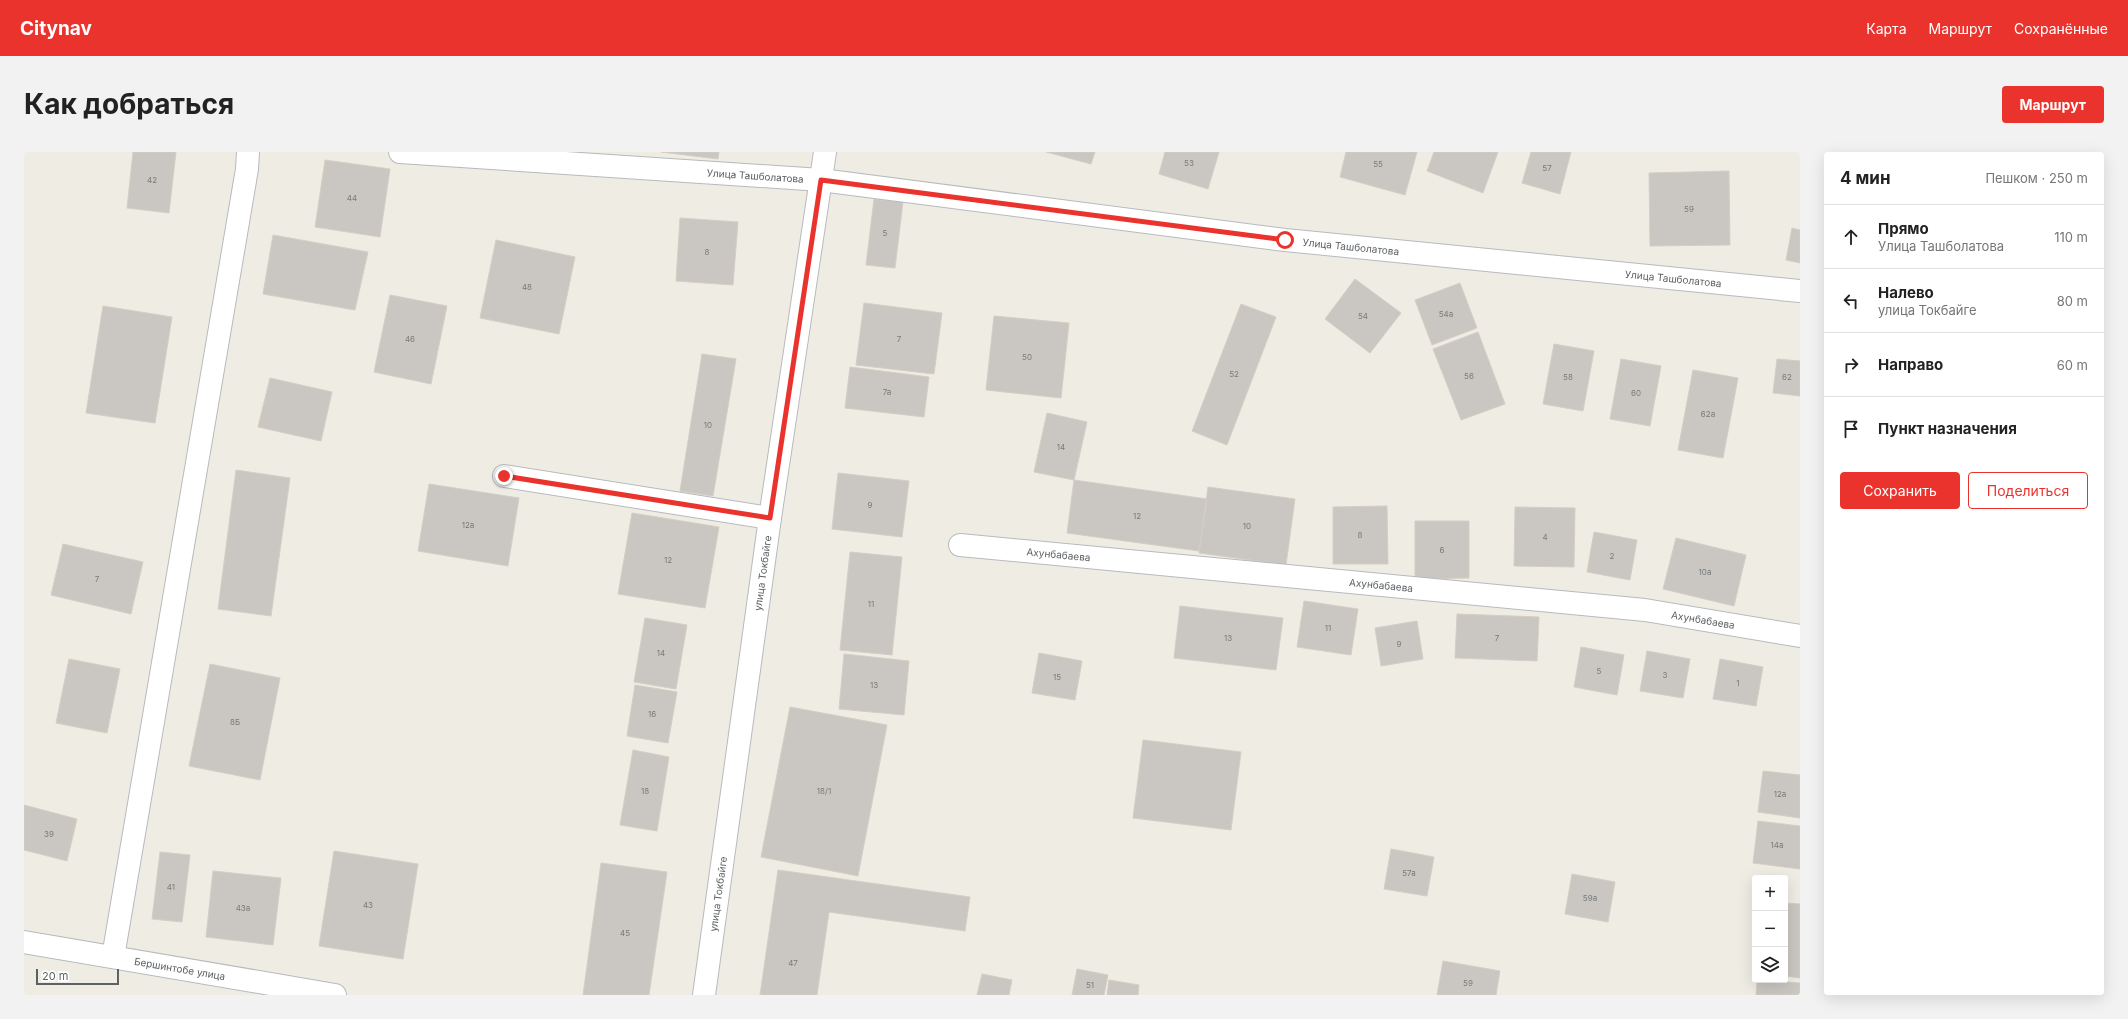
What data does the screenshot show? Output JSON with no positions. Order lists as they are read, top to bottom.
{
  "streets": {
    "street": [
      "Улица Ташболатова",
      "Ахунбабаева",
      "улица Токбайге",
      "Бершинтобе улица"
    ]
  },
  "crossings": [
    ["Улица Ташболатова", "улица Токбайге"]
  ],
  "house_numbers": [
    "53",
    "55",
    "57",
    "42",
    "44",
    "59",
    "5",
    "8",
    "48",
    "54а",
    "54",
    "46",
    "7",
    "50",
    "52",
    "56",
    "58",
    "62",
    "7а",
    "60",
    "62а",
    "10",
    "14",
    "9",
    "12",
    "12а",
    "10",
    "8",
    "4",
    "6",
    "2",
    "12",
    "10а",
    "7",
    "11",
    "11",
    "13",
    "7",
    "9",
    "14",
    "5",
    "3",
    "15",
    "1",
    "13",
    "16",
    "8Б",
    "18",
    "18/1",
    "12а",
    "39",
    "14а",
    "57а",
    "41",
    "59а",
    "43",
    "43а",
    "45",
    "47",
    "59",
    "51"
  ],
  "scale_bar": "20 m",
  "page": {
    "header": "Citynav",
    "nav": ["Карта", "Маршрут", "Сохранённые"],
    "buttons": [
      "Маршрут",
      ["Сохранить", "Поделиться"]
    ],
    "title": "Как добраться",
    "heading": ["4 мин", "Пешком · 250 m"],
    "list": [
      ["Прямо", "Улица Ташболатова", "110 m"],
      ["Налево", "улица Токбайге", "80 m"],
      ["Направо", "60 m"],
      "Пункт назначения"
    ],
    "map_buttons": ["+", "−"],
    "scale": "20 m"
  }
}
